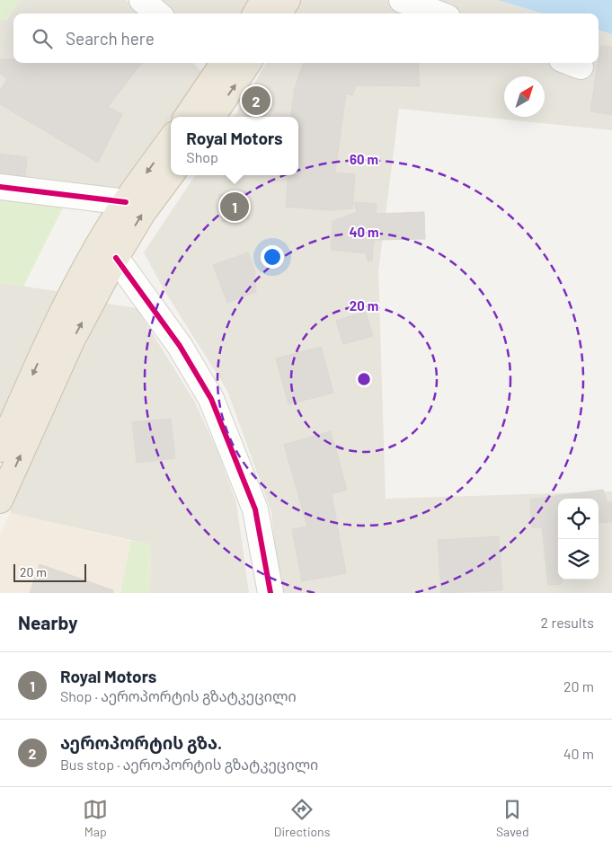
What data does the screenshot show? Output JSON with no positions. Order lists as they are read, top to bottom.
{
  "scale_bar": "20 m",
  "north": "top right",
  "page": {
    "search": "Search here",
    "pins": ["2", "1"],
    "popup": ["Royal Motors", "Shop"],
    "scale": "20 m",
    "heading": ["Nearby", "2 results"],
    "list": [
      {
        "mark": "1",
        "name": "Royal Motors",
        "note": "Shop · აეროპორტის გზატკეცილი",
        "value": "20 m"
      },
      {
        "mark": "2",
        "name": "აეროპორტის გზა.",
        "note": "Bus stop · აეროპორტის გზატკეცილი",
        "value": "40 m"
      }
    ],
    "nav": ["Map", "Directions", "Saved"]
  },
  "rings": ["60 m", "40 m", "20 m"]
}
